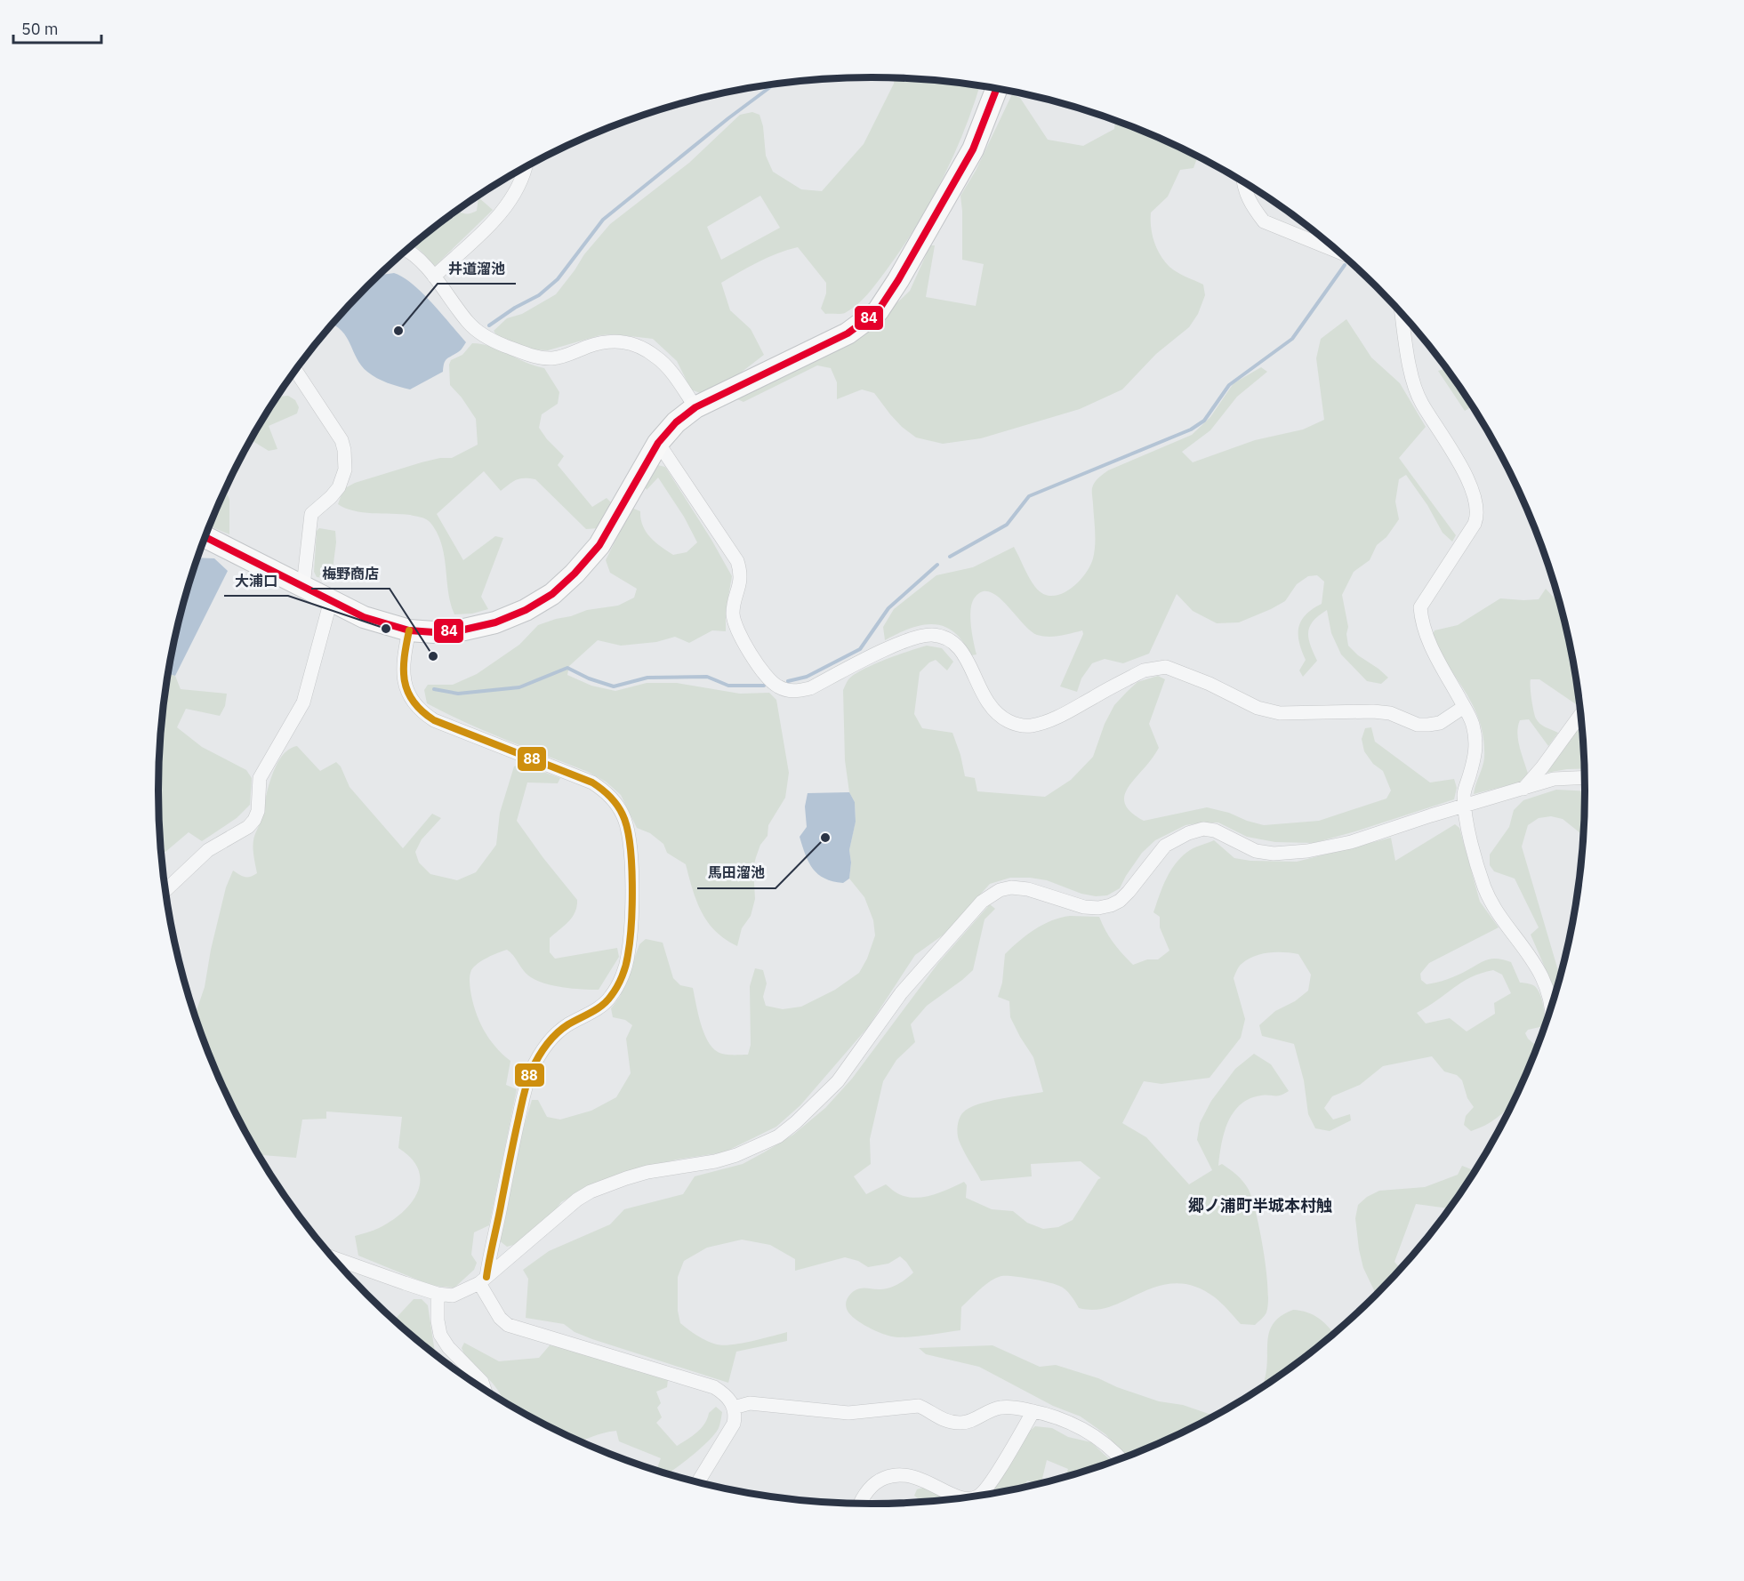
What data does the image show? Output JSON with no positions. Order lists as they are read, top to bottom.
{
  "districts": ["郷ノ浦町半城本村触"],
  "places": [
    "井道溜池",
    "大浦口",
    "梅野商店",
    "馬田溜池"
  ],
  "lines": ["transit line 84", "transit line 88"],
  "scale_bar": "50 m"
}
